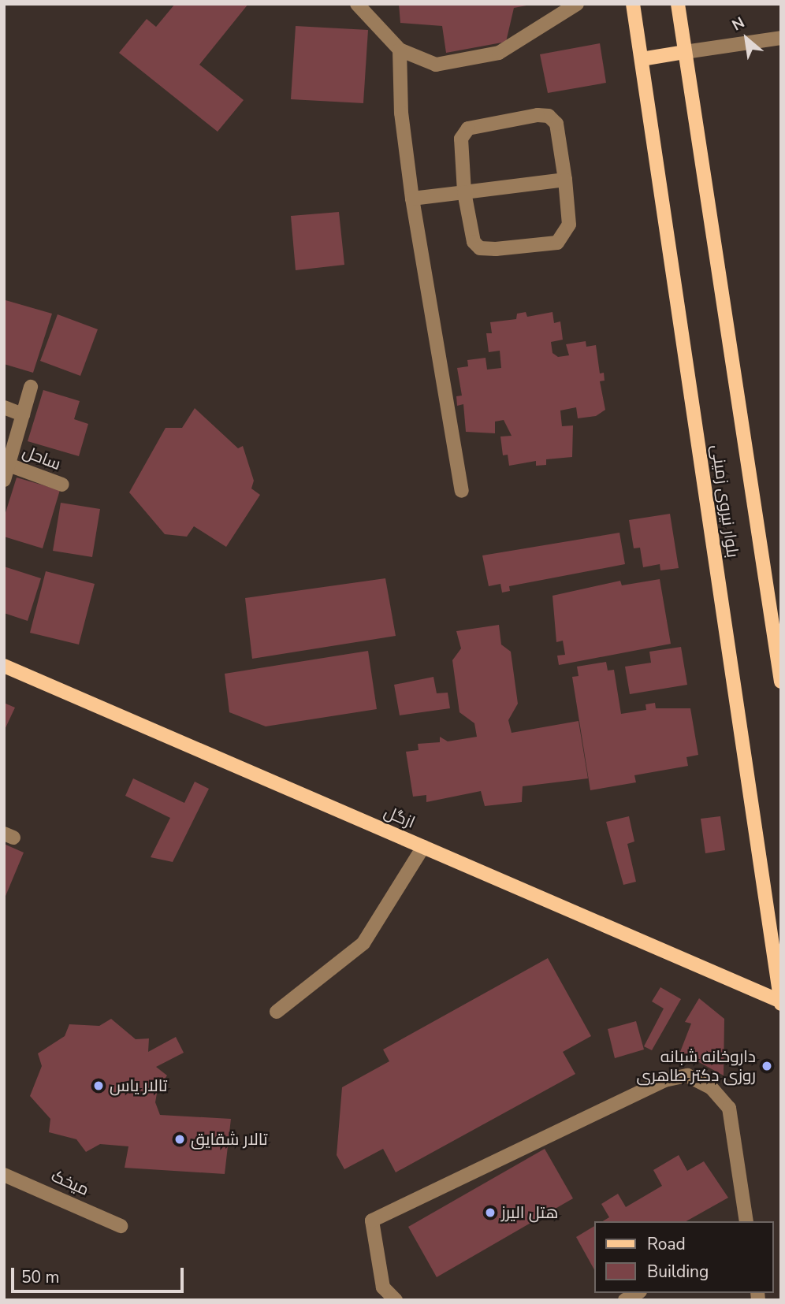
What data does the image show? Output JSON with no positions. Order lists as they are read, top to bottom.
{
  "streets": {
    "main road": ["بلوار نیروی زمینی", "ازگل"],
    "street": ["ساحل", "میخک"]
  },
  "crossings": [
    ["بلوار نیروی زمینی", "ازگل"]
  ],
  "places": [
    "داروخانه شبانه روزی دکتر طاهری",
    "تالار یاس",
    "تالار شقایق",
    "هتل الیرز"
  ],
  "legend": ["Road", "Building"],
  "scale_bar": "50 m",
  "north": "top left"
}
